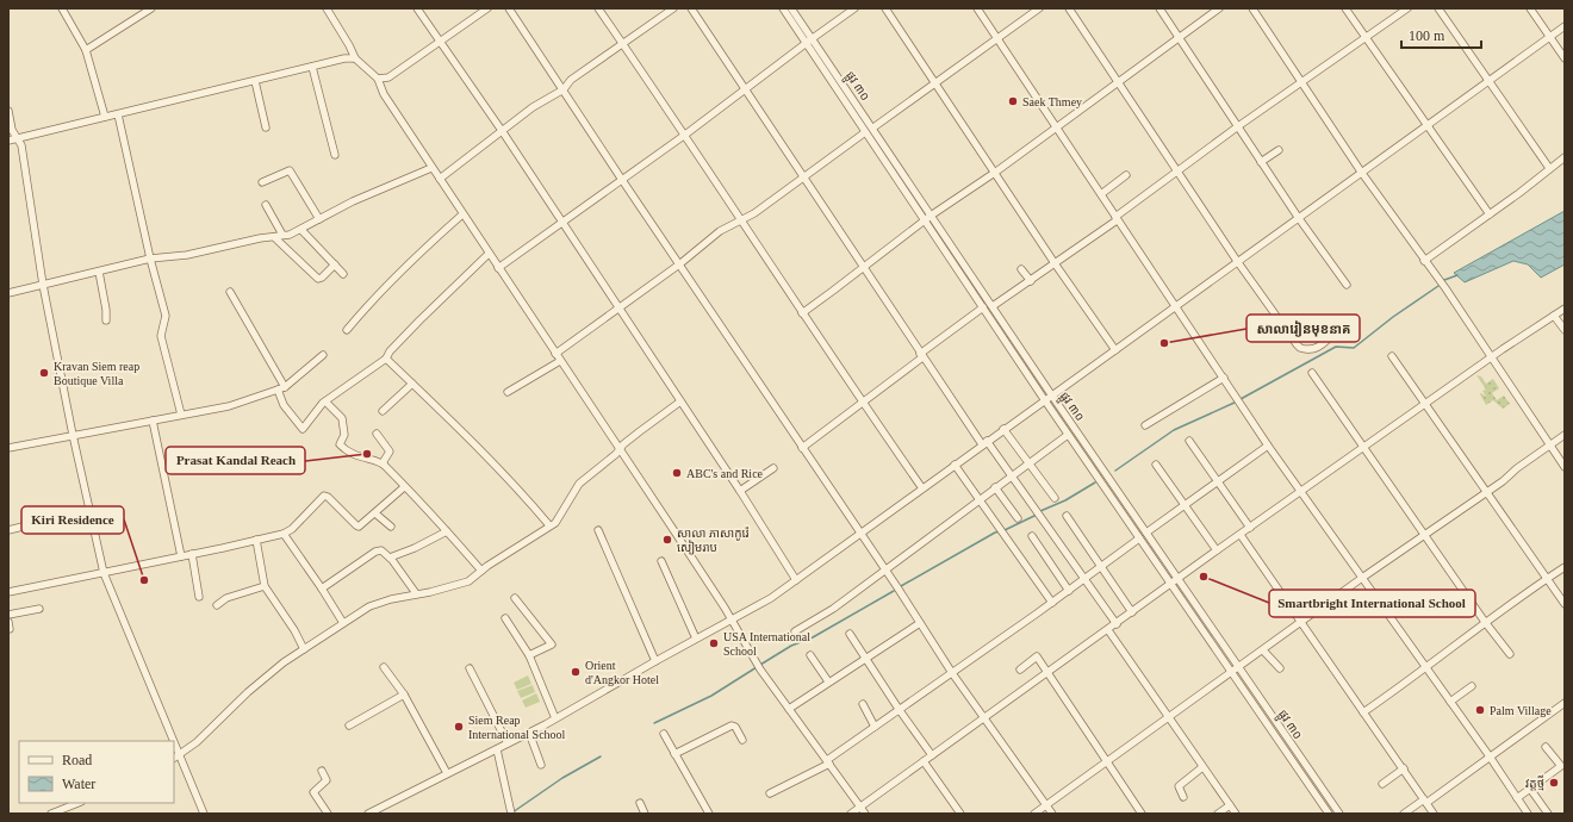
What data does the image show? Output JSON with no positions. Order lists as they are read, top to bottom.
{
  "streets": {
    "street": ["ផ្លូវ ៣០"]
  },
  "places": [
    "Saek Thmey",
    "សាលារៀនមុខនាគ",
    "Kravan Siem reap Boutique Villa",
    "Prasat Kandal Reach",
    "ABC's and Rice",
    "សាលា ភាសាកូរ៉េ សៀមរាប",
    "Smartbright International School",
    "Kiri Residence",
    "USA International School",
    "Orient d'Angkor Hotel",
    "Palm Village",
    "Siem Reap International School",
    "វត្តថ្មី"
  ],
  "legend": ["Road", "Water"],
  "scale_bar": "100 m"
}
